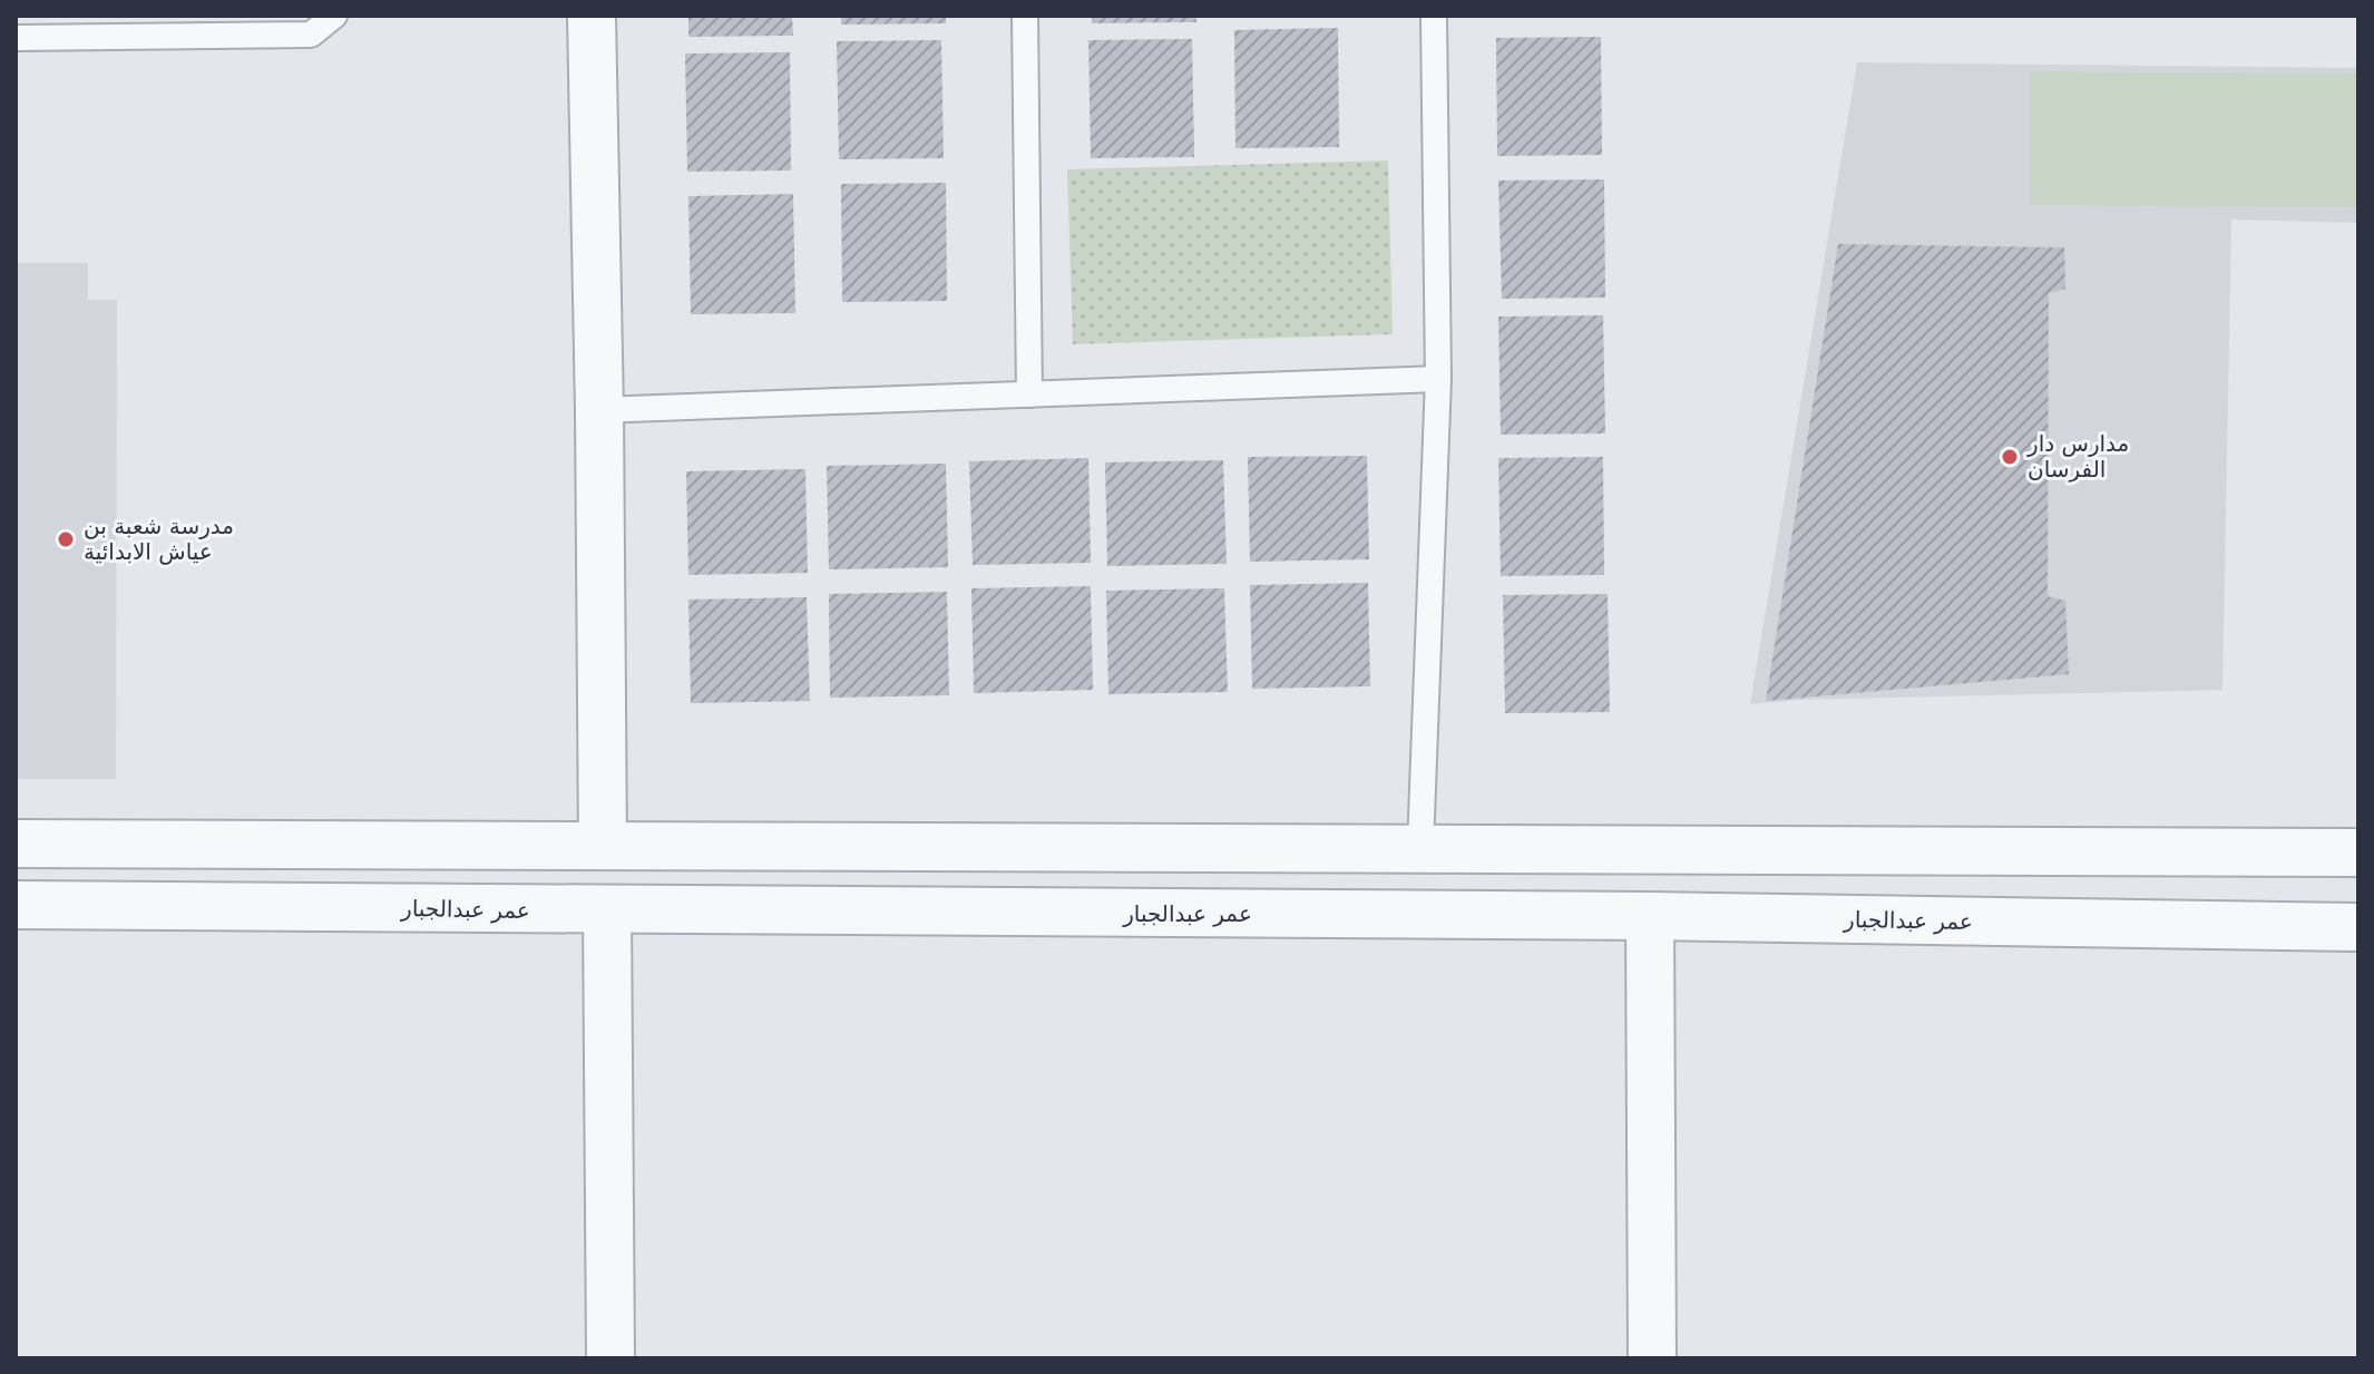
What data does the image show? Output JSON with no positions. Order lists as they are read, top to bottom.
{
  "streets": {
    "street": ["عمر عبدالجبار"]
  },
  "places": ["مدارس دار الفرسان", "مدرسة شعبة بن عياش الابدائية"]
}
